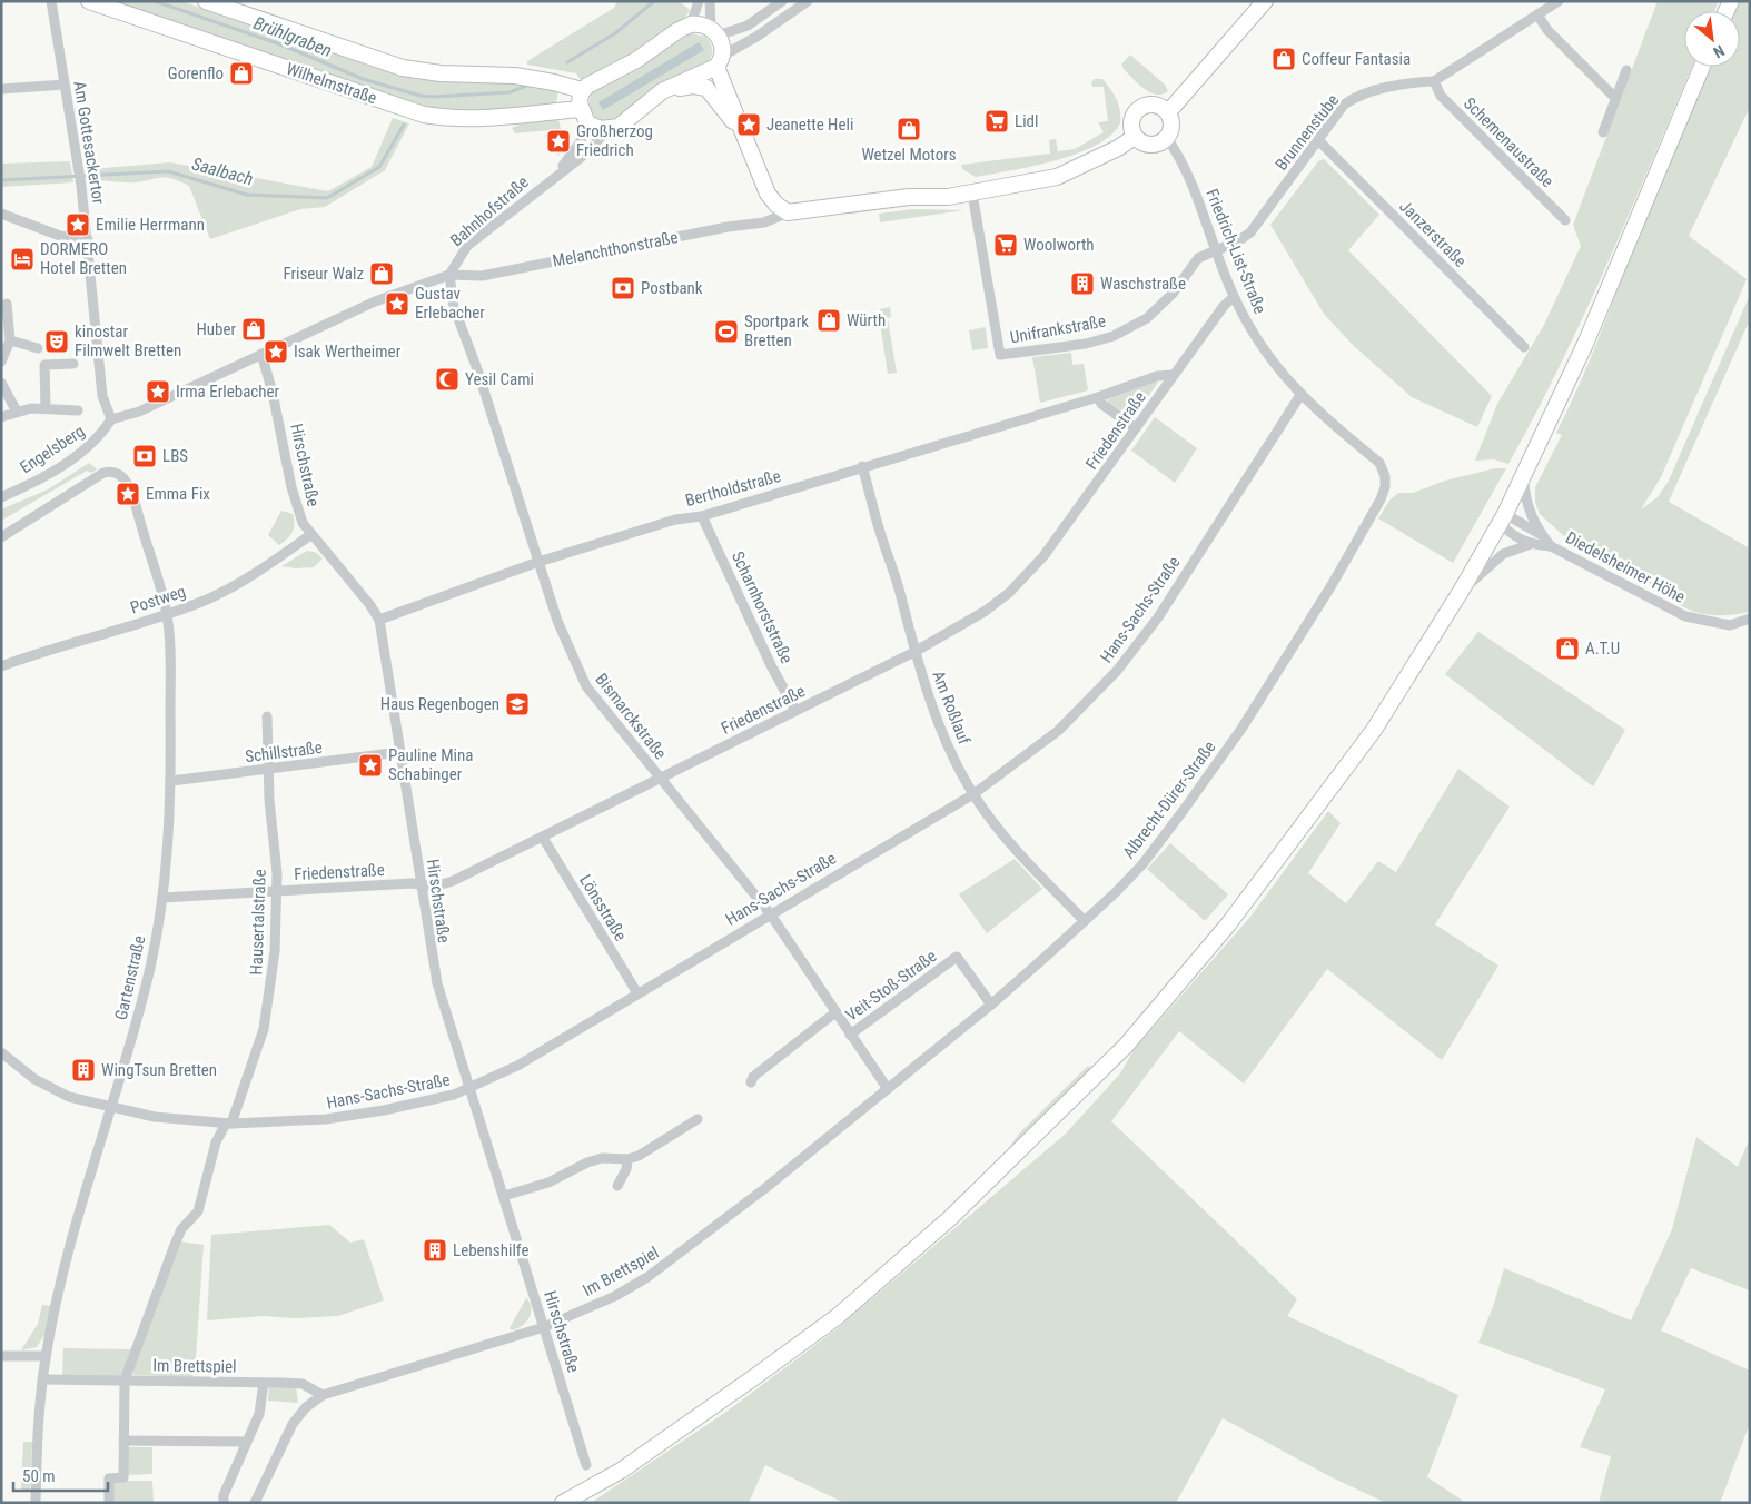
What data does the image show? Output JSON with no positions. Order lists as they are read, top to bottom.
{
  "streets": {
    "main road": ["Wilhelmstraße", "Melanchthonstraße"],
    "street": [
      "Brunnenstube",
      "Am Gottesackertor",
      "Schemenaustraße",
      "Bahnhofstraße",
      "Janzerstraße",
      "Friedrich-List-Straße",
      "Unifrankstraße",
      "Friedenstraße",
      "Engelsberg",
      "Hirschstraße",
      "Bertholdstraße",
      "Diedelsheimer Höhe",
      "Postweg",
      "Scharnhorststraße",
      "Hans-Sachs-Straße",
      "Am Roßlauf",
      "Bismarckstraße",
      "Schillstraße",
      "Albrecht-Dürer-Straße",
      "Lönsstraße",
      "Hausertalstraße",
      "Gartenstraße",
      "Veit-Stoß-Straße",
      "Im Brettspiel"
    ]
  },
  "crossings": [
    ["Brunnenstube", "Schemenaustraße"],
    ["Brunnenstube", "Janzerstraße"],
    ["Brunnenstube", "Friedrich-List-Straße"],
    ["Brunnenstube", "Unifrankstraße"],
    ["Am Gottesackertor", "Melanchthonstraße"],
    ["Am Gottesackertor", "Engelsberg"],
    ["Bahnhofstraße", "Melanchthonstraße"],
    ["Bahnhofstraße", "Bismarckstraße"],
    ["Melanchthonstraße", "Friedrich-List-Straße"],
    ["Melanchthonstraße", "Unifrankstraße"],
    ["Melanchthonstraße", "Engelsberg"],
    ["Melanchthonstraße", "Hirschstraße"],
    ["Melanchthonstraße", "Bismarckstraße"],
    ["Friedrich-List-Straße", "Unifrankstraße"],
    ["Friedrich-List-Straße", "Friedenstraße"],
    ["Friedrich-List-Straße", "Hans-Sachs-Straße"],
    ["Friedrich-List-Straße", "Albrecht-Dürer-Straße"],
    ["Friedenstraße", "Hirschstraße"],
    ["Friedenstraße", "Bertholdstraße"],
    ["Friedenstraße", "Scharnhorststraße"],
    ["Friedenstraße", "Am Roßlauf"],
    ["Friedenstraße", "Bismarckstraße"],
    ["Friedenstraße", "Lönsstraße"],
    ["Friedenstraße", "Hausertalstraße"],
    ["Friedenstraße", "Gartenstraße"],
    ["Hirschstraße", "Bertholdstraße"],
    ["Hirschstraße", "Postweg"],
    ["Hirschstraße", "Hans-Sachs-Straße"],
    ["Hirschstraße", "Schillstraße"],
    ["Hirschstraße", "Im Brettspiel"],
    ["Bertholdstraße", "Scharnhorststraße"],
    ["Bertholdstraße", "Am Roßlauf"],
    ["Bertholdstraße", "Bismarckstraße"],
    ["Postweg", "Gartenstraße"],
    ["Hans-Sachs-Straße", "Am Roßlauf"],
    ["Hans-Sachs-Straße", "Bismarckstraße"],
    ["Hans-Sachs-Straße", "Lönsstraße"],
    ["Hans-Sachs-Straße", "Hausertalstraße"],
    ["Hans-Sachs-Straße", "Gartenstraße"],
    ["Am Roßlauf", "Albrecht-Dürer-Straße"],
    ["Bismarckstraße", "Albrecht-Dürer-Straße"],
    ["Bismarckstraße", "Veit-Stoß-Straße"],
    ["Bismarckstraße", "Im Brettspiel"],
    ["Schillstraße", "Hausertalstraße"],
    ["Schillstraße", "Gartenstraße"],
    ["Albrecht-Dürer-Straße", "Veit-Stoß-Straße"],
    ["Albrecht-Dürer-Straße", "Im Brettspiel"],
    ["Hausertalstraße", "Im Brettspiel"],
    ["Gartenstraße", "Im Brettspiel"]
  ],
  "water": ["Brühlgraben", "Saalbach"],
  "places": {
    "shop": [
      "Coffeur Fantasia",
      "Gorenflo",
      "Wetzel Motors",
      "Friseur Walz",
      "Würth",
      "Huber",
      "A.T.U"
    ],
    "supermarket": ["Lidl", "Woolworth"],
    "place": [
      "Jeanette Heli",
      "Großherzog Friedrich",
      "Emilie Herrmann",
      "Gustav Erlebacher",
      "Isak Wertheimer",
      "Irma Erlebacher",
      "Emma Fix",
      "Pauline Mina Schabinger"
    ],
    "hotel": ["DORMERO Hotel Bretten"],
    "building": ["Waschstraße", "WingTsun Bretten", "Lebenshilfe"],
    "bank": ["Postbank", "LBS"],
    "sports": ["Sportpark Bretten"],
    "theatre": ["kinostar Filmwelt Bretten"],
    "mosque": ["Yesil Cami"],
    "school or university": ["Haus Regenbogen"]
  },
  "scale_bar": "50 m",
  "north": "bottom right"
}
